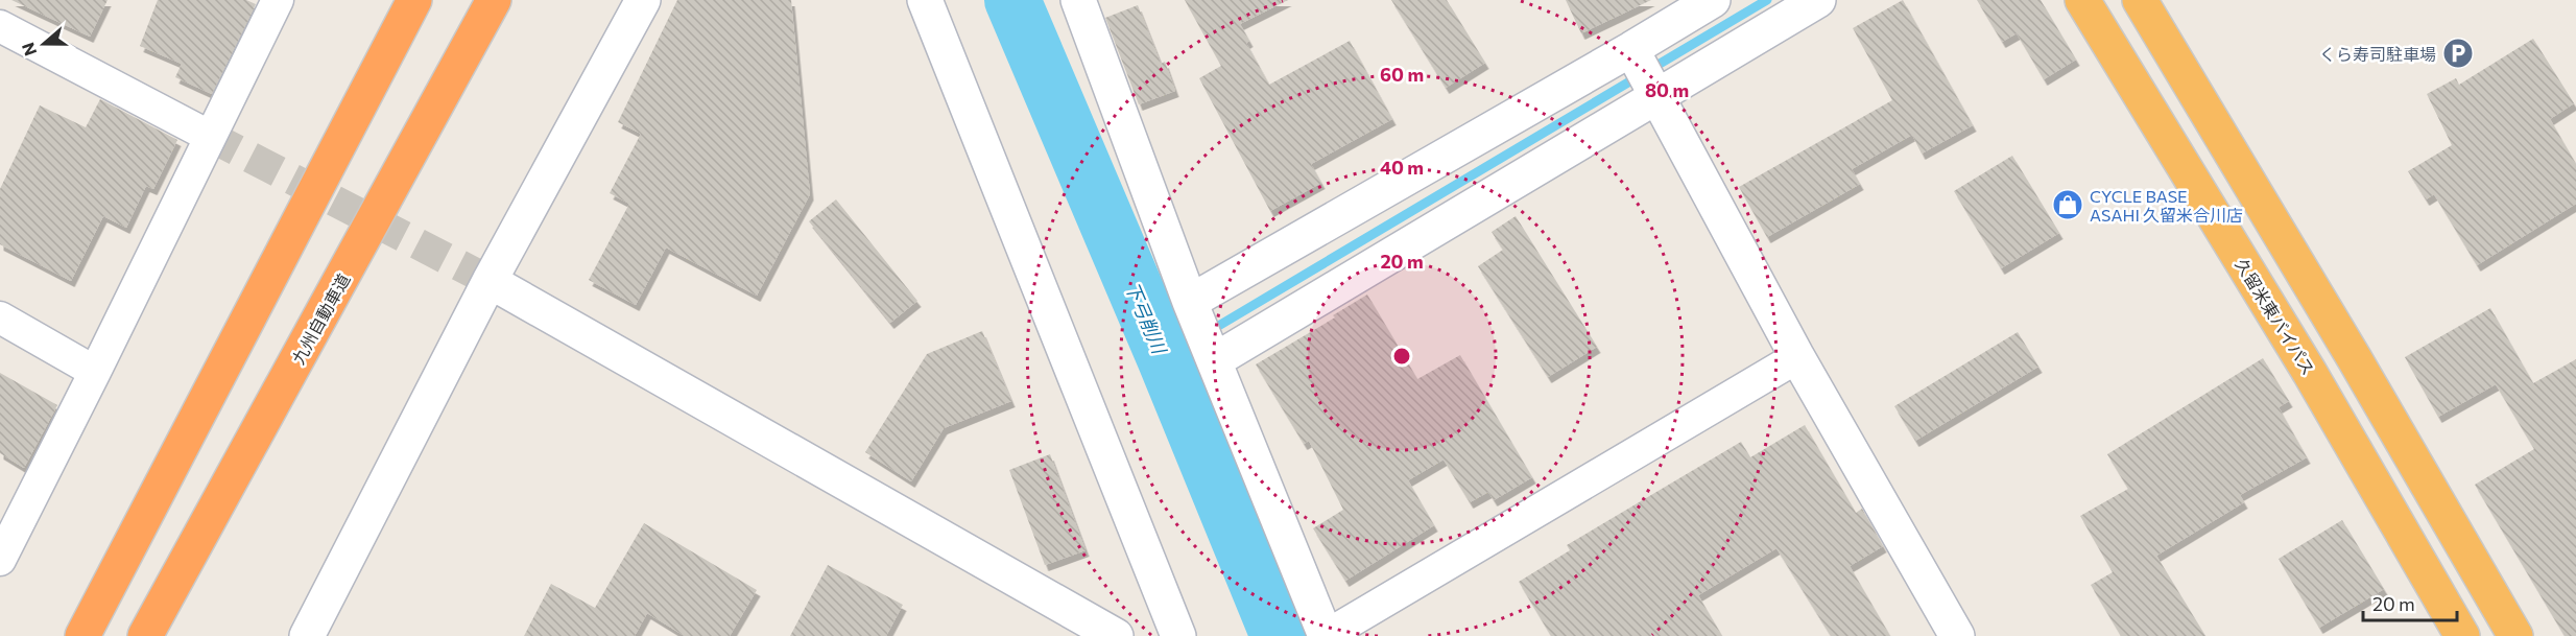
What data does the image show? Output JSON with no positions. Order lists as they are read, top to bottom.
{
  "streets": {
    "highway": ["久留米東バイパス", "九州自動車道"]
  },
  "water": ["下弓削川"],
  "places": {
    "parking": ["くら寿司駐車場"],
    "shop": ["CYCLE BASE ASAHI 久留米合川店"]
  },
  "scale_bar": "20 m",
  "north": "left",
  "rings": [
    "60 m",
    "80 m",
    "40 m",
    "20 m"
  ]
}
